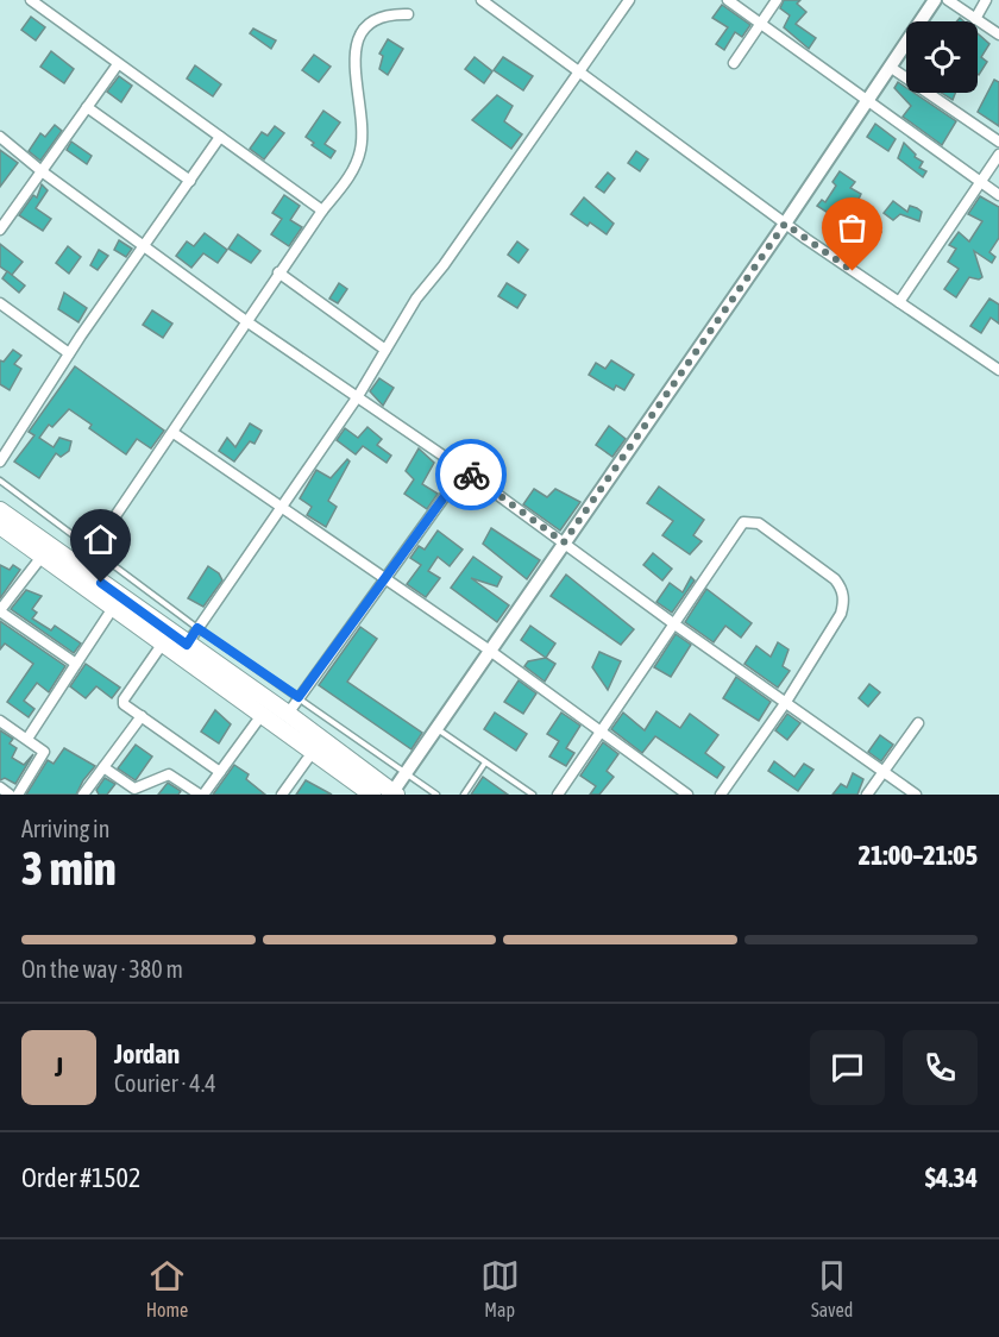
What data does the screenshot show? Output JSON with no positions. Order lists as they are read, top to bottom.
{
  "page": {
    "heading": ["3 min", "Arriving in", "21:00–21:05"],
    "panel": [
      "Jordan",
      "Courier · 4.4",
      "Order #1502",
      "$4.34"
    ],
    "bar": "On the way · 380 m",
    "round": "J",
    "tabs": ["Home", "Map", "Saved"]
  }
}
